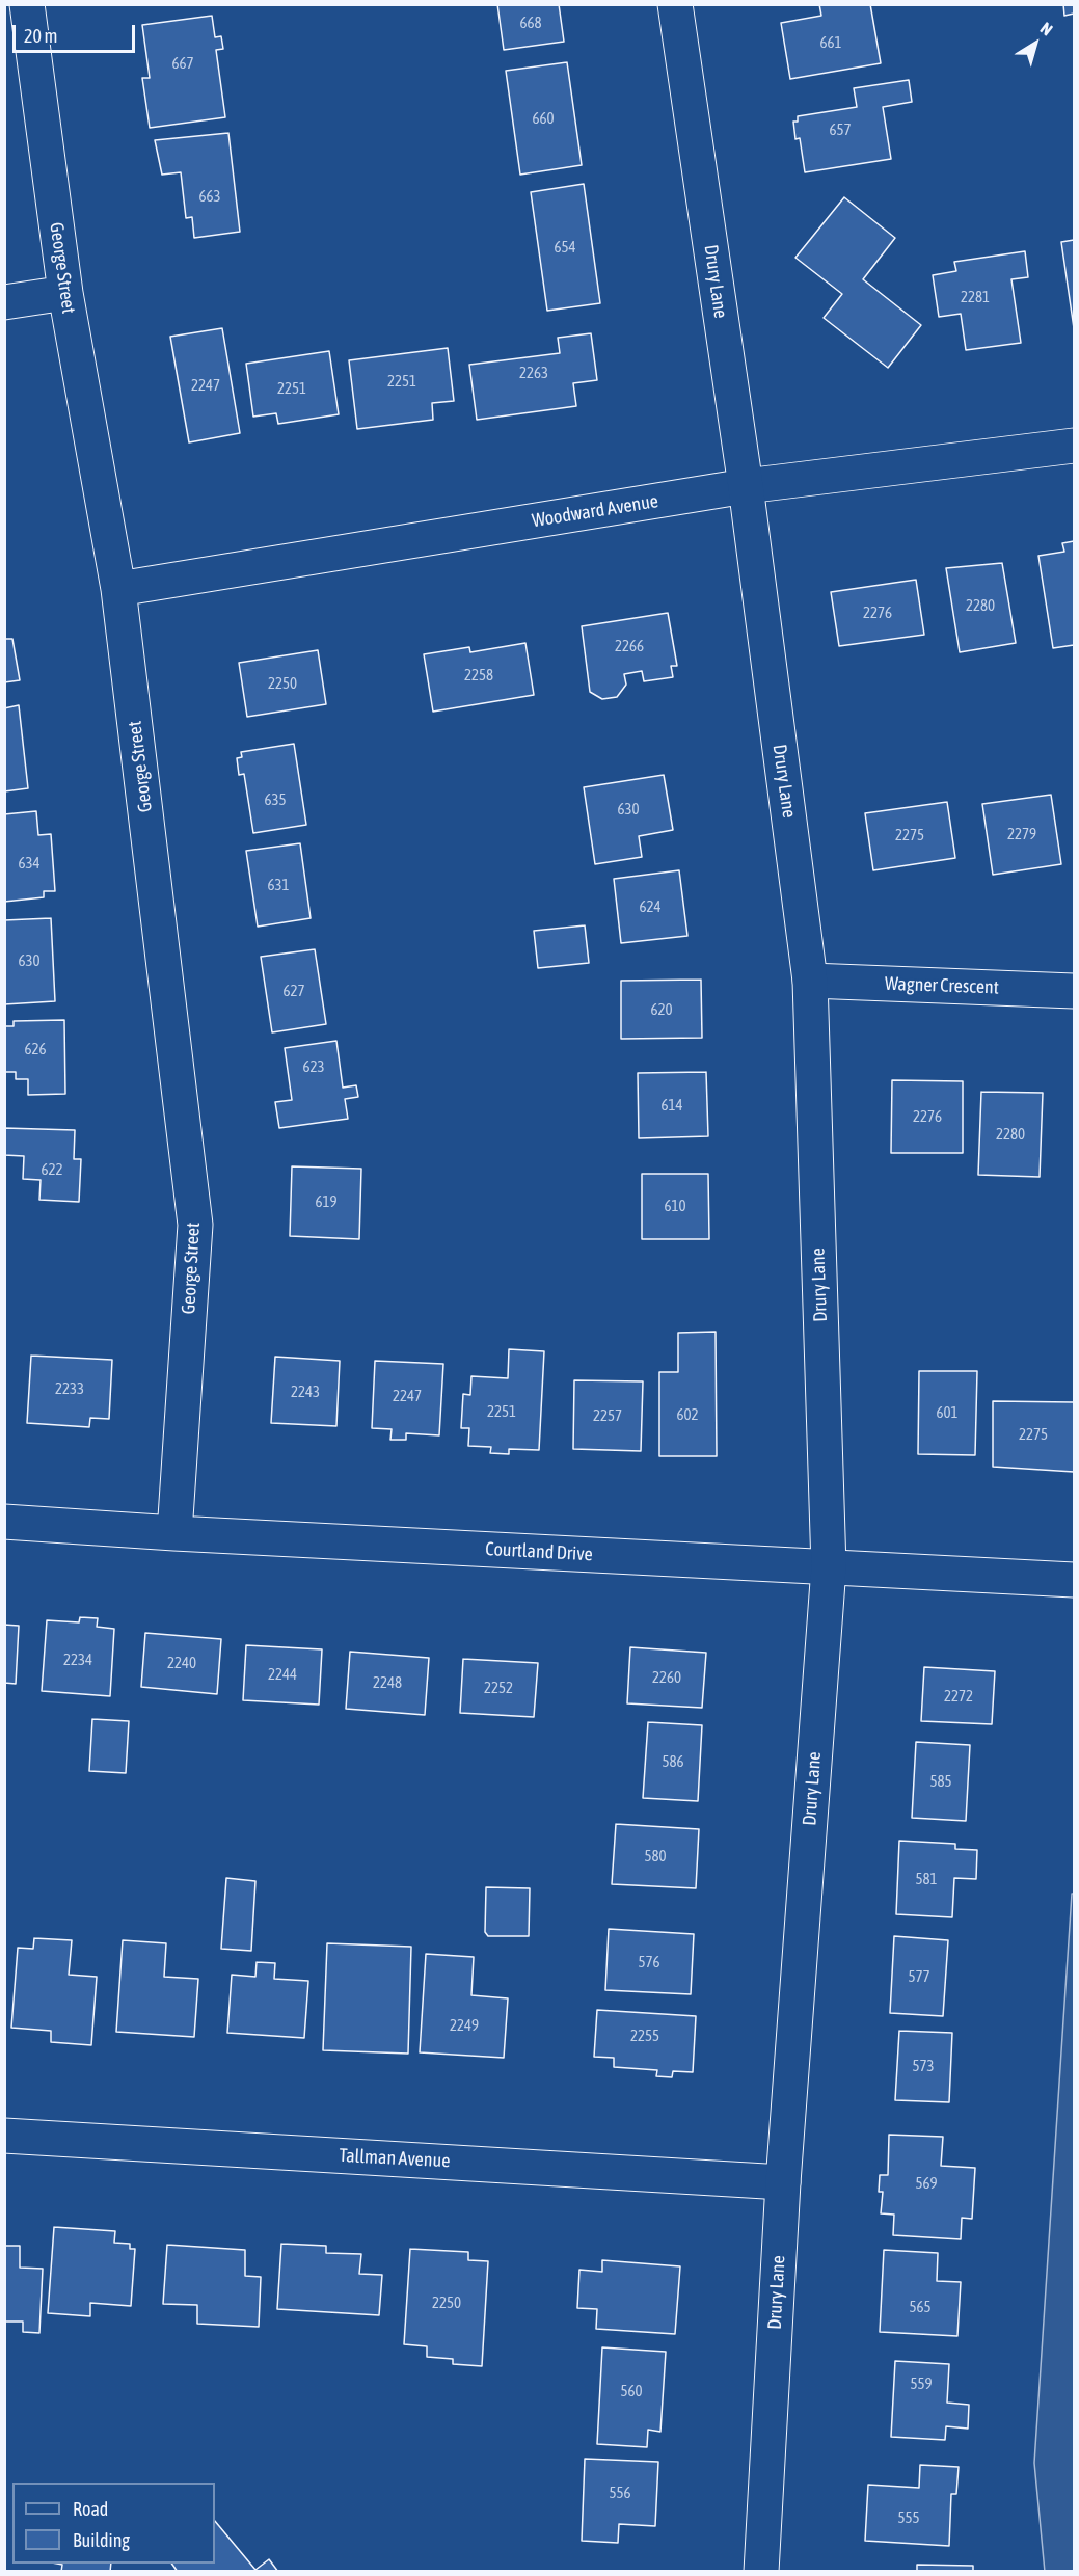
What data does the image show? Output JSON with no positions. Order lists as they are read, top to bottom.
{
  "streets": {
    "street": [
      "George Street",
      "Drury Lane",
      "Woodward Avenue",
      "Wagner Crescent",
      "Courtland Drive",
      "Tallman Avenue"
    ]
  },
  "crossings": [
    ["George Street", "Woodward Avenue"],
    ["George Street", "Courtland Drive"],
    ["Drury Lane", "Woodward Avenue"],
    ["Drury Lane", "Wagner Crescent"],
    ["Drury Lane", "Courtland Drive"],
    ["Drury Lane", "Tallman Avenue"]
  ],
  "house_numbers": [
    "668",
    "661",
    "667",
    "660",
    "657",
    "663",
    "654",
    "2281",
    "2263",
    "2251",
    "2247",
    "2251",
    "2280",
    "2276",
    "2266",
    "2258",
    "2250",
    "635",
    "630",
    "2279",
    "2275",
    "634",
    "631",
    "624",
    "630",
    "627",
    "620",
    "626",
    "623",
    "614",
    "2276",
    "2280",
    "622",
    "619",
    "610",
    "2233",
    "2243",
    "2247",
    "2251",
    "601",
    "602",
    "2257",
    "2275",
    "2234",
    "2240",
    "2244",
    "2260",
    "2248",
    "2252",
    "2272",
    "586",
    "585",
    "580",
    "581",
    "576",
    "577",
    "2249",
    "2255",
    "573",
    "569",
    "2250",
    "565",
    "559",
    "560",
    "556",
    "555"
  ],
  "legend": ["Road", "Building"],
  "scale_bar": "20 m",
  "north": "top right"
}
